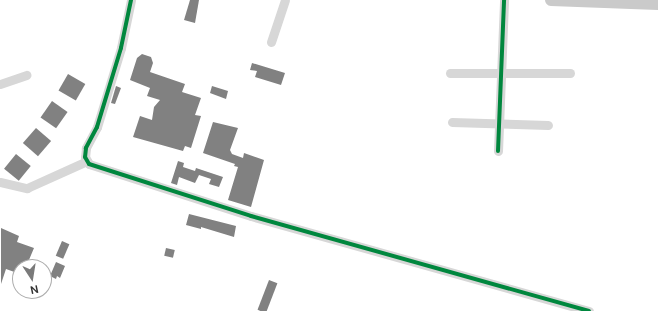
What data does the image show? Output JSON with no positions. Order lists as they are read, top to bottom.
{
  "north": "bottom"
}
